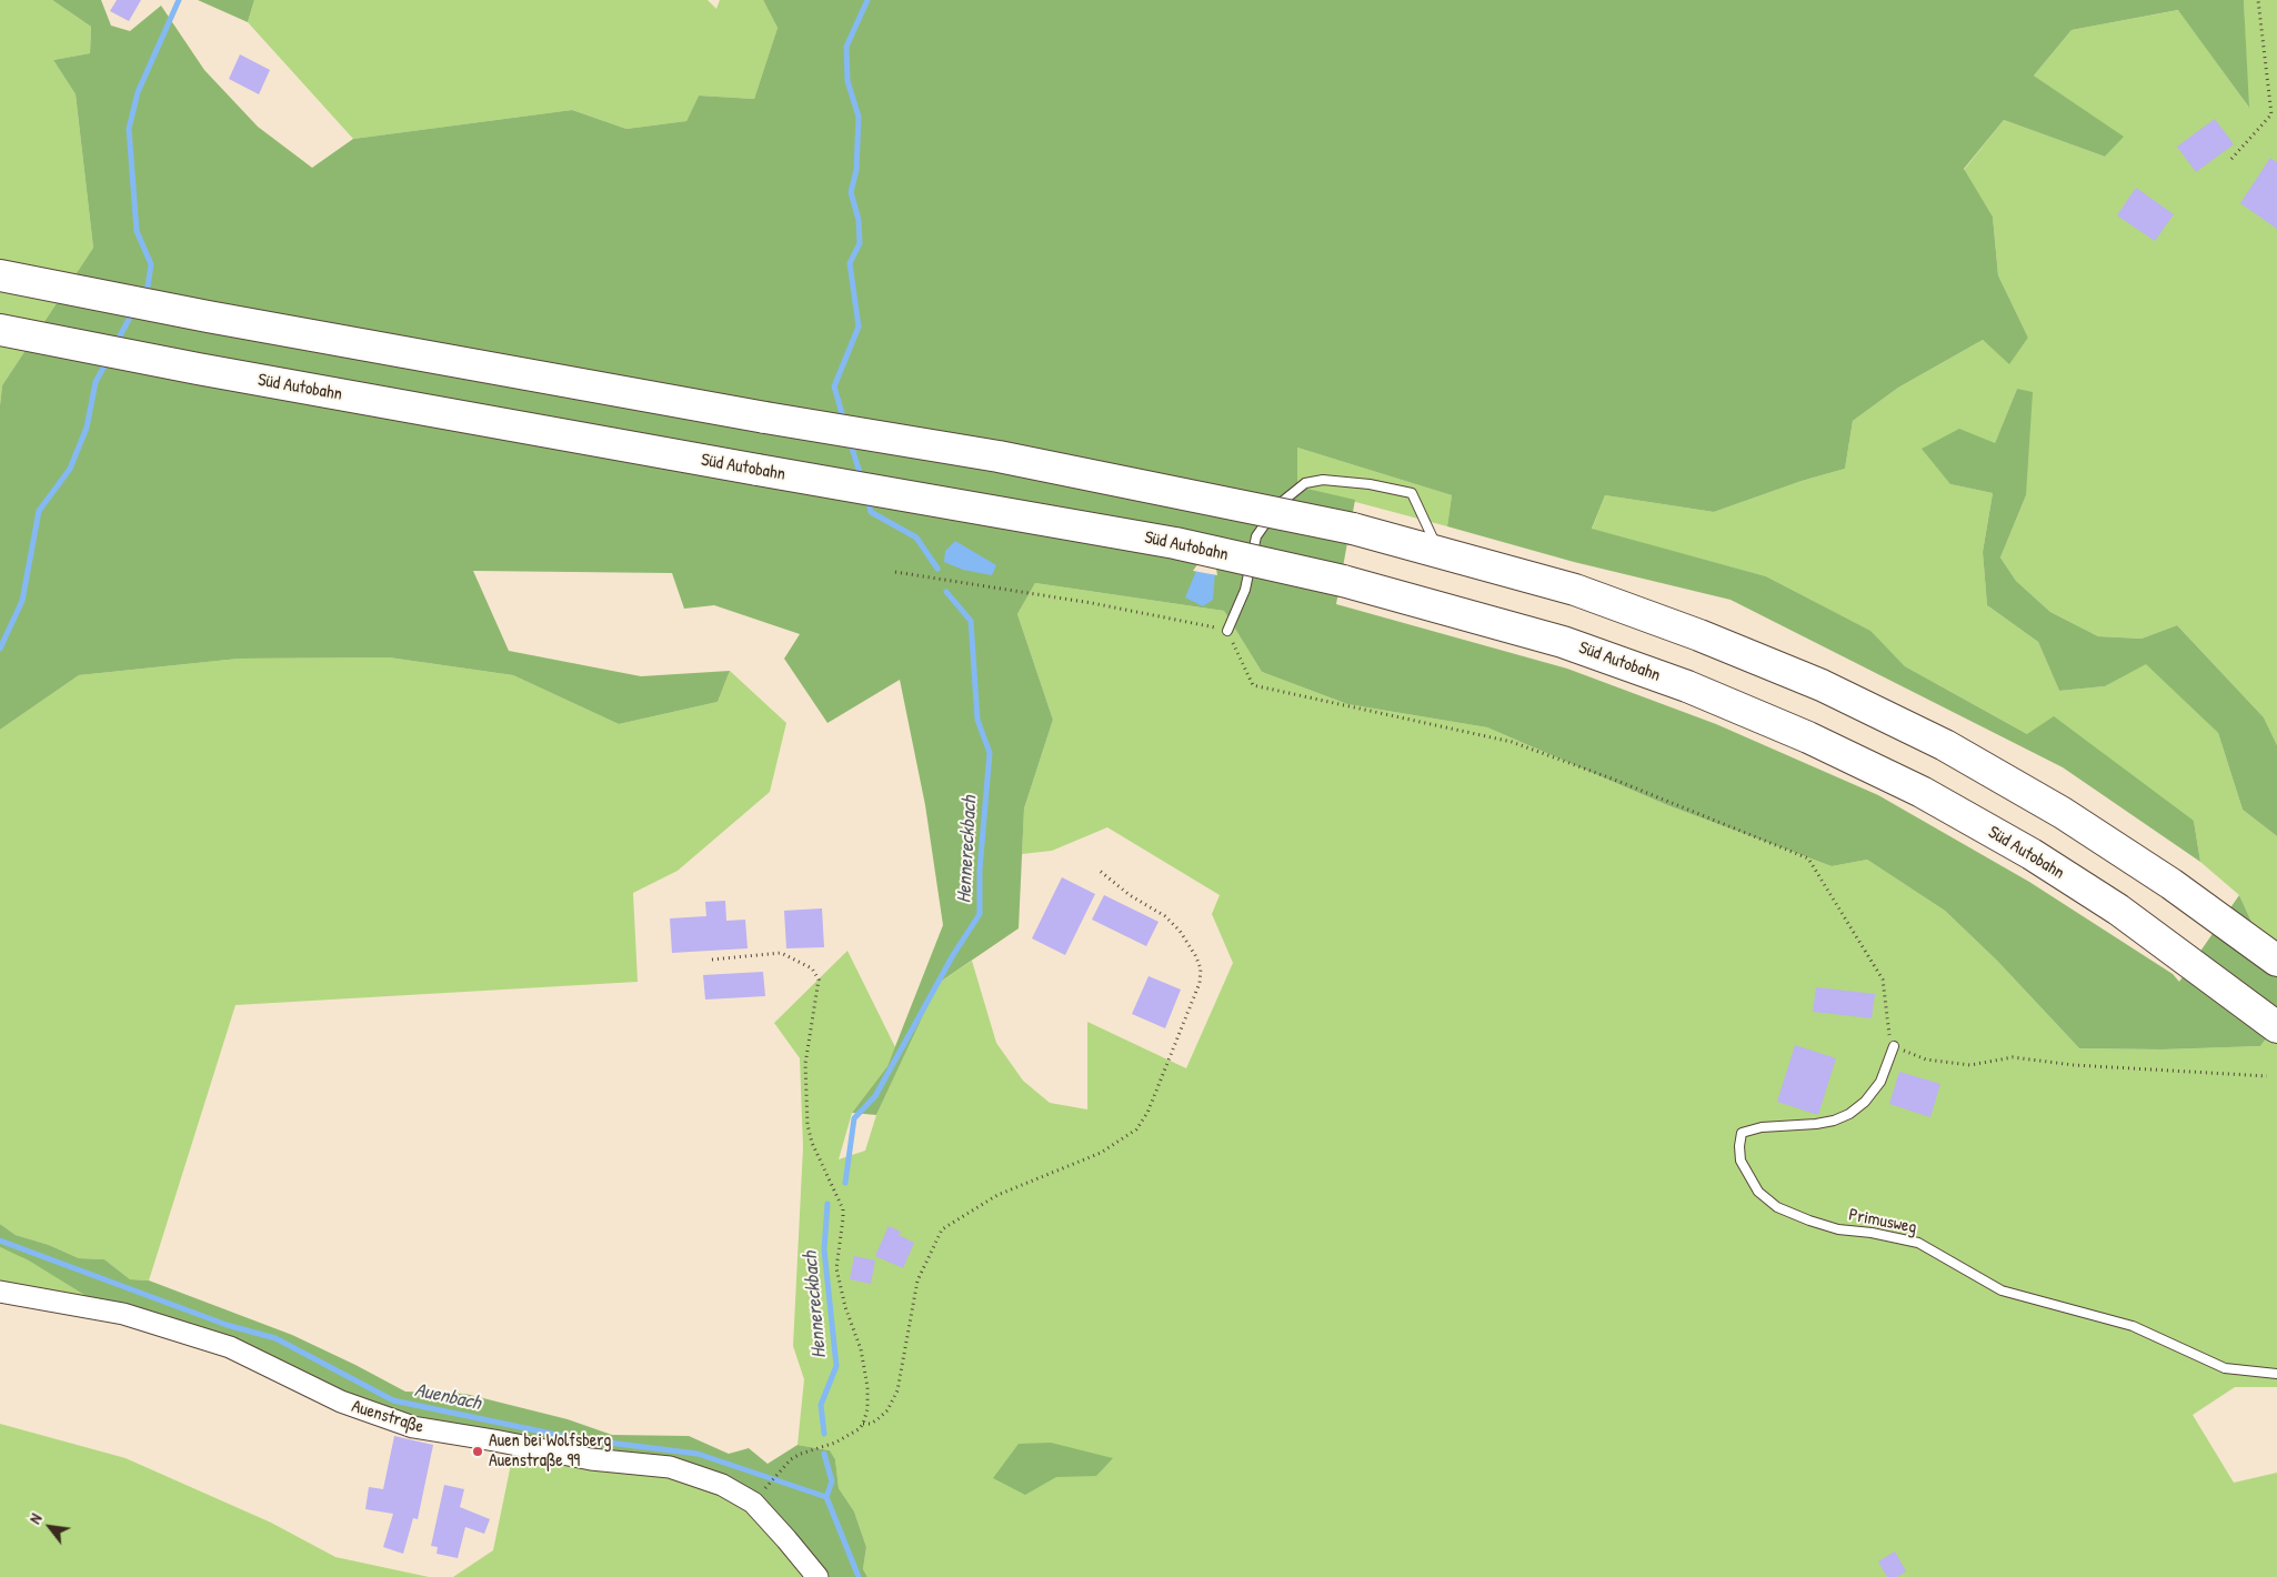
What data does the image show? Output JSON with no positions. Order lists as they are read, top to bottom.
{
  "streets": {
    "highway": ["Süd Autobahn"],
    "street": ["Auenstraße"],
    "lane": ["Primusweg"]
  },
  "water": ["Hennereckbach", "Auenbach"],
  "places": ["Auen bei Wolfsberg Auenstraße 99"],
  "north": "top left"
}
